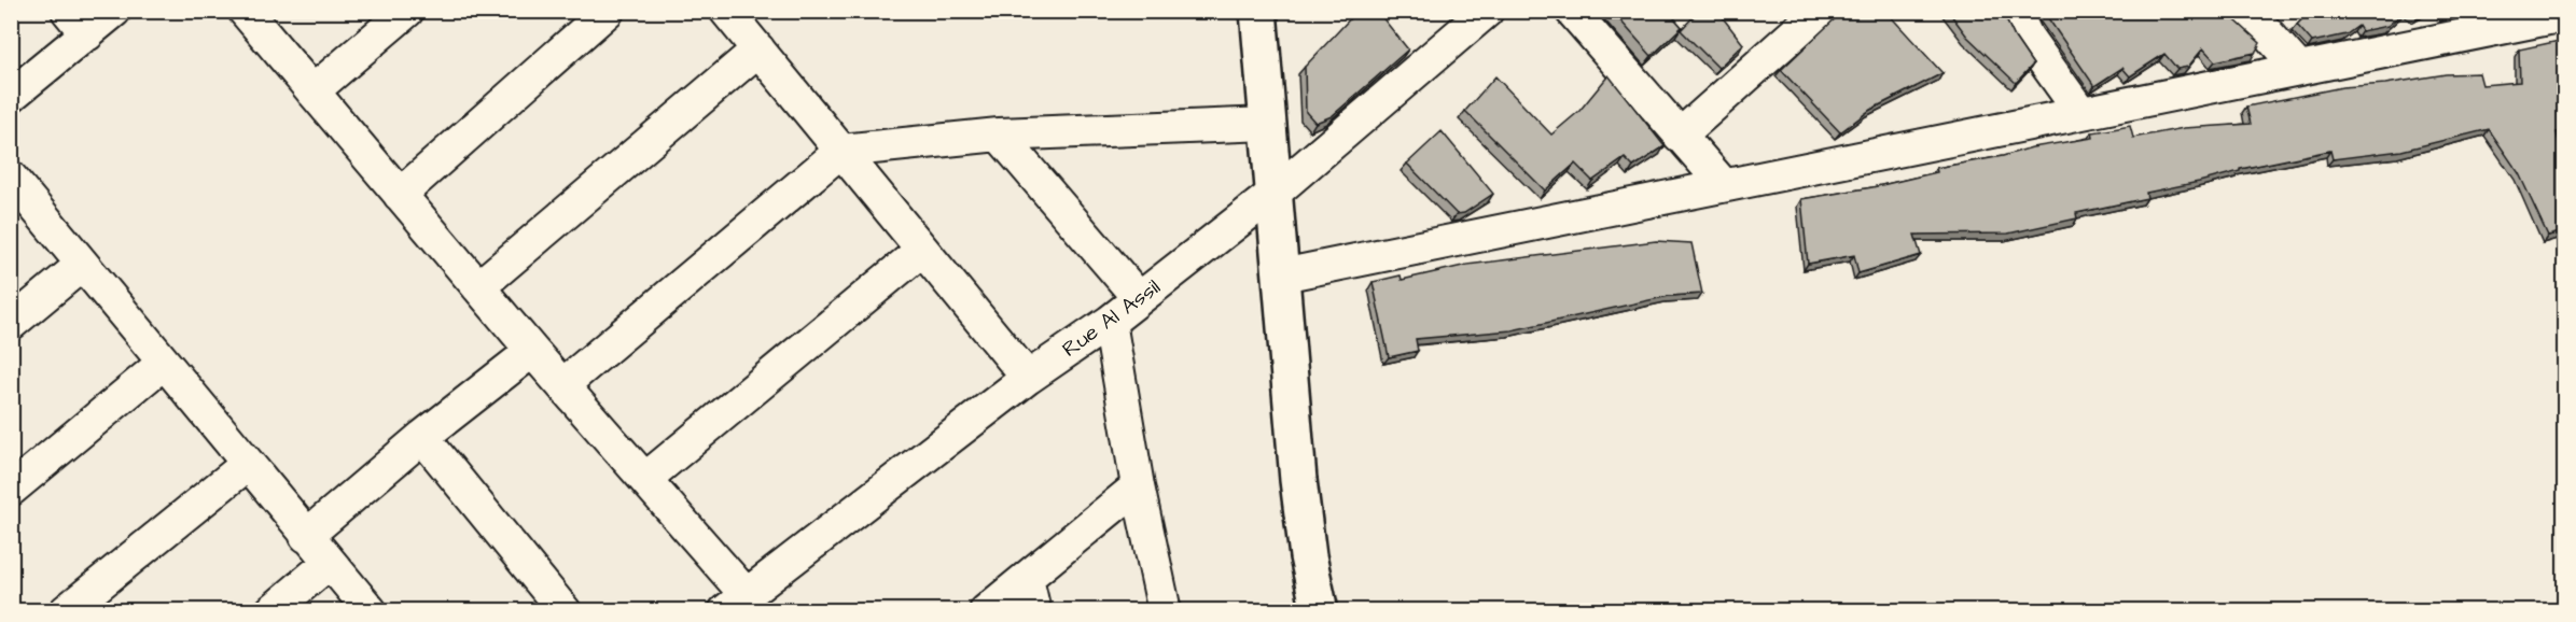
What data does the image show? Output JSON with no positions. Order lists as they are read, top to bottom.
{
  "streets": {
    "street": ["Rue Al Assil"]
  }
}
